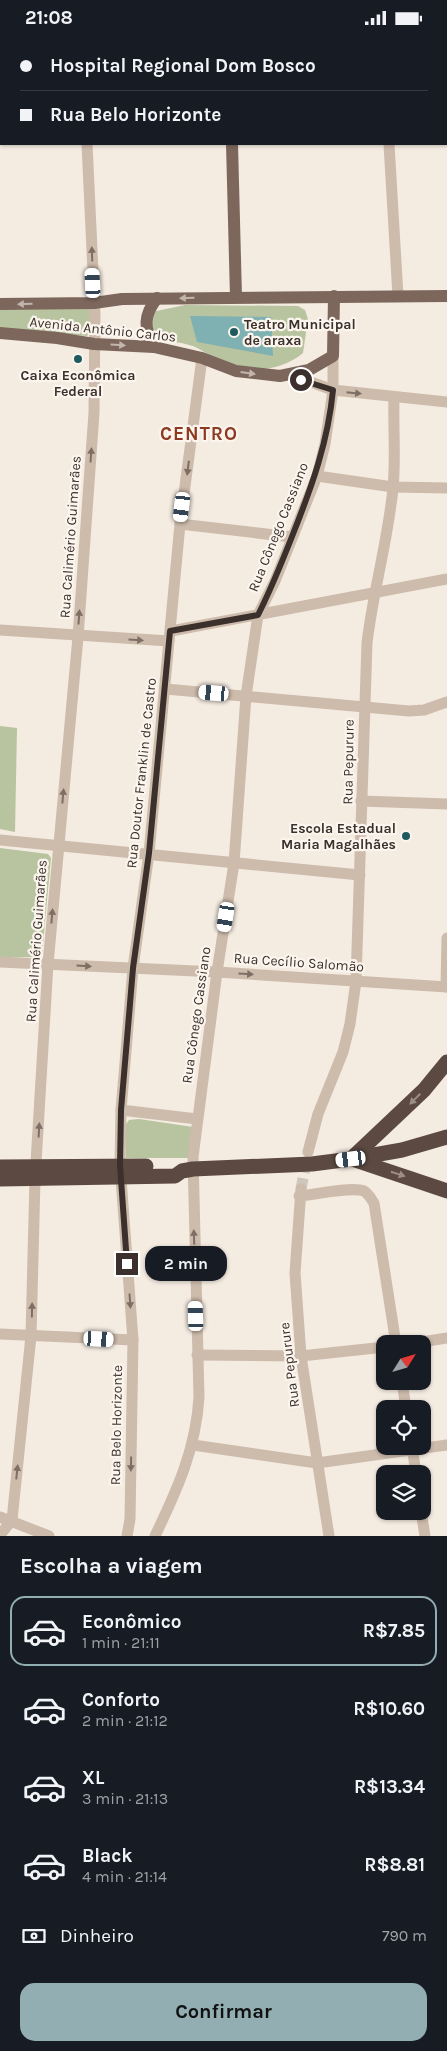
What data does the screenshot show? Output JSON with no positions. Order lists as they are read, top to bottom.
{
  "streets": {
    "main road": ["Avenida Antônio Carlos"],
    "street": [
      "Rua Cônego Cassiano",
      "Rua Calimério Guimarães",
      "Rua Pepurure",
      "Rua Doutor Franklin de Castro",
      "Rua Cecílio Salomão",
      "Rua Belo Horizonte"
    ]
  },
  "crossings": [
    ["Avenida Antônio Carlos", "Rua Calimério Guimarães"],
    ["Avenida Antônio Carlos", "Rua Doutor Franklin de Castro"],
    ["Rua Cônego Cassiano", "Rua Cecílio Salomão"],
    ["Rua Calimério Guimarães", "Rua Cecílio Salomão"],
    ["Rua Pepurure", "Rua Cecílio Salomão"],
    ["Rua Doutor Franklin de Castro", "Rua Cecílio Salomão"],
    ["Rua Doutor Franklin de Castro", "Rua Belo Horizonte"]
  ],
  "one_way": ["Rua Calimério Guimarães", "Rua Cecílio Salomão", "Rua Belo Horizonte"],
  "districts": ["CENTRO"],
  "places": ["Teatro Municipal de araxa", "Caixa Econômica Federal", "Escola Estadual Maria Magalhães"],
  "north": "top right",
  "page": {
    "status": "21:08",
    "banner": ["Hospital Regional Dom Bosco", "Rua Belo Horizonte"],
    "bubble": "2 min",
    "heading": "Escolha a viagem",
    "list": [
      {
        "name": "Econômico",
        "note": "1 min · 21:11",
        "value": "R$7.85"
      },
      {
        "name": "Conforto",
        "note": "2 min · 21:12",
        "value": "R$10.60"
      },
      {
        "name": "XL",
        "note": "3 min · 21:13",
        "value": "R$13.34"
      },
      {
        "name": "Black",
        "note": "4 min · 21:14",
        "value": "R$8.81"
      }
    ],
    "pay": ["Dinheiro", "790 m"],
    "buttons": "Confirmar"
  }
}
